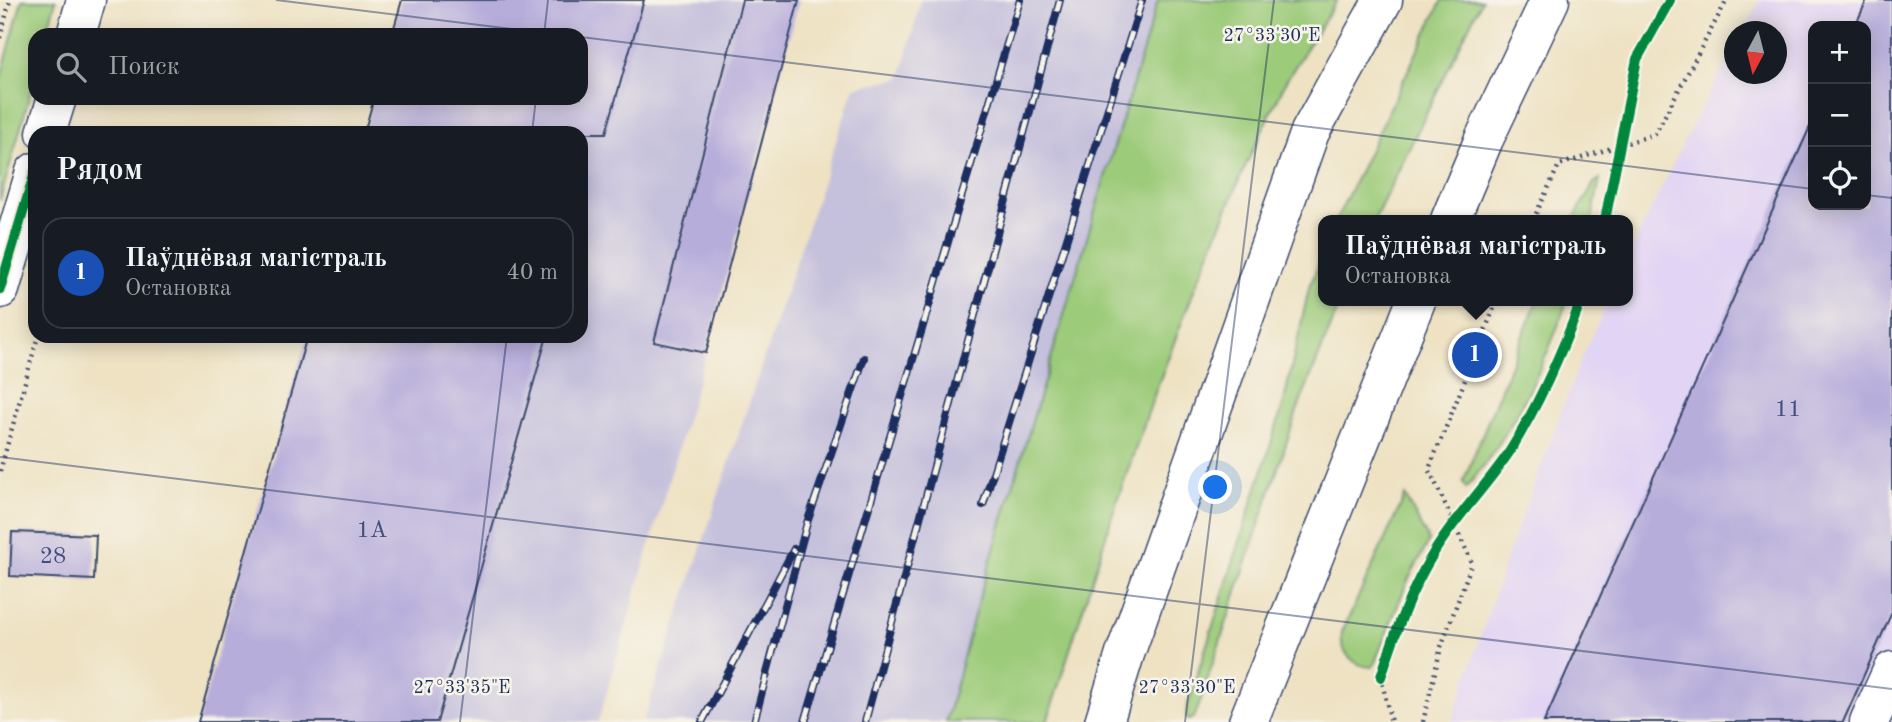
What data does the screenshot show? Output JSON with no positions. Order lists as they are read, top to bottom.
{
  "house_numbers": ["11", "1А", "28"],
  "north": "bottom",
  "page": {
    "map_buttons": ["+", "−"],
    "search": "Поиск",
    "heading": "Рядом",
    "popup": ["Паўднёвая магістраль", "Остановка"],
    "list": [
      {
        "mark": "1",
        "name": "Паўднёвая магістраль",
        "note": "Остановка",
        "value": "40 m"
      }
    ],
    "pins": "1"
  },
  "coordinates": ["27°33'30\"E", "27°33'35\"E"]
}
